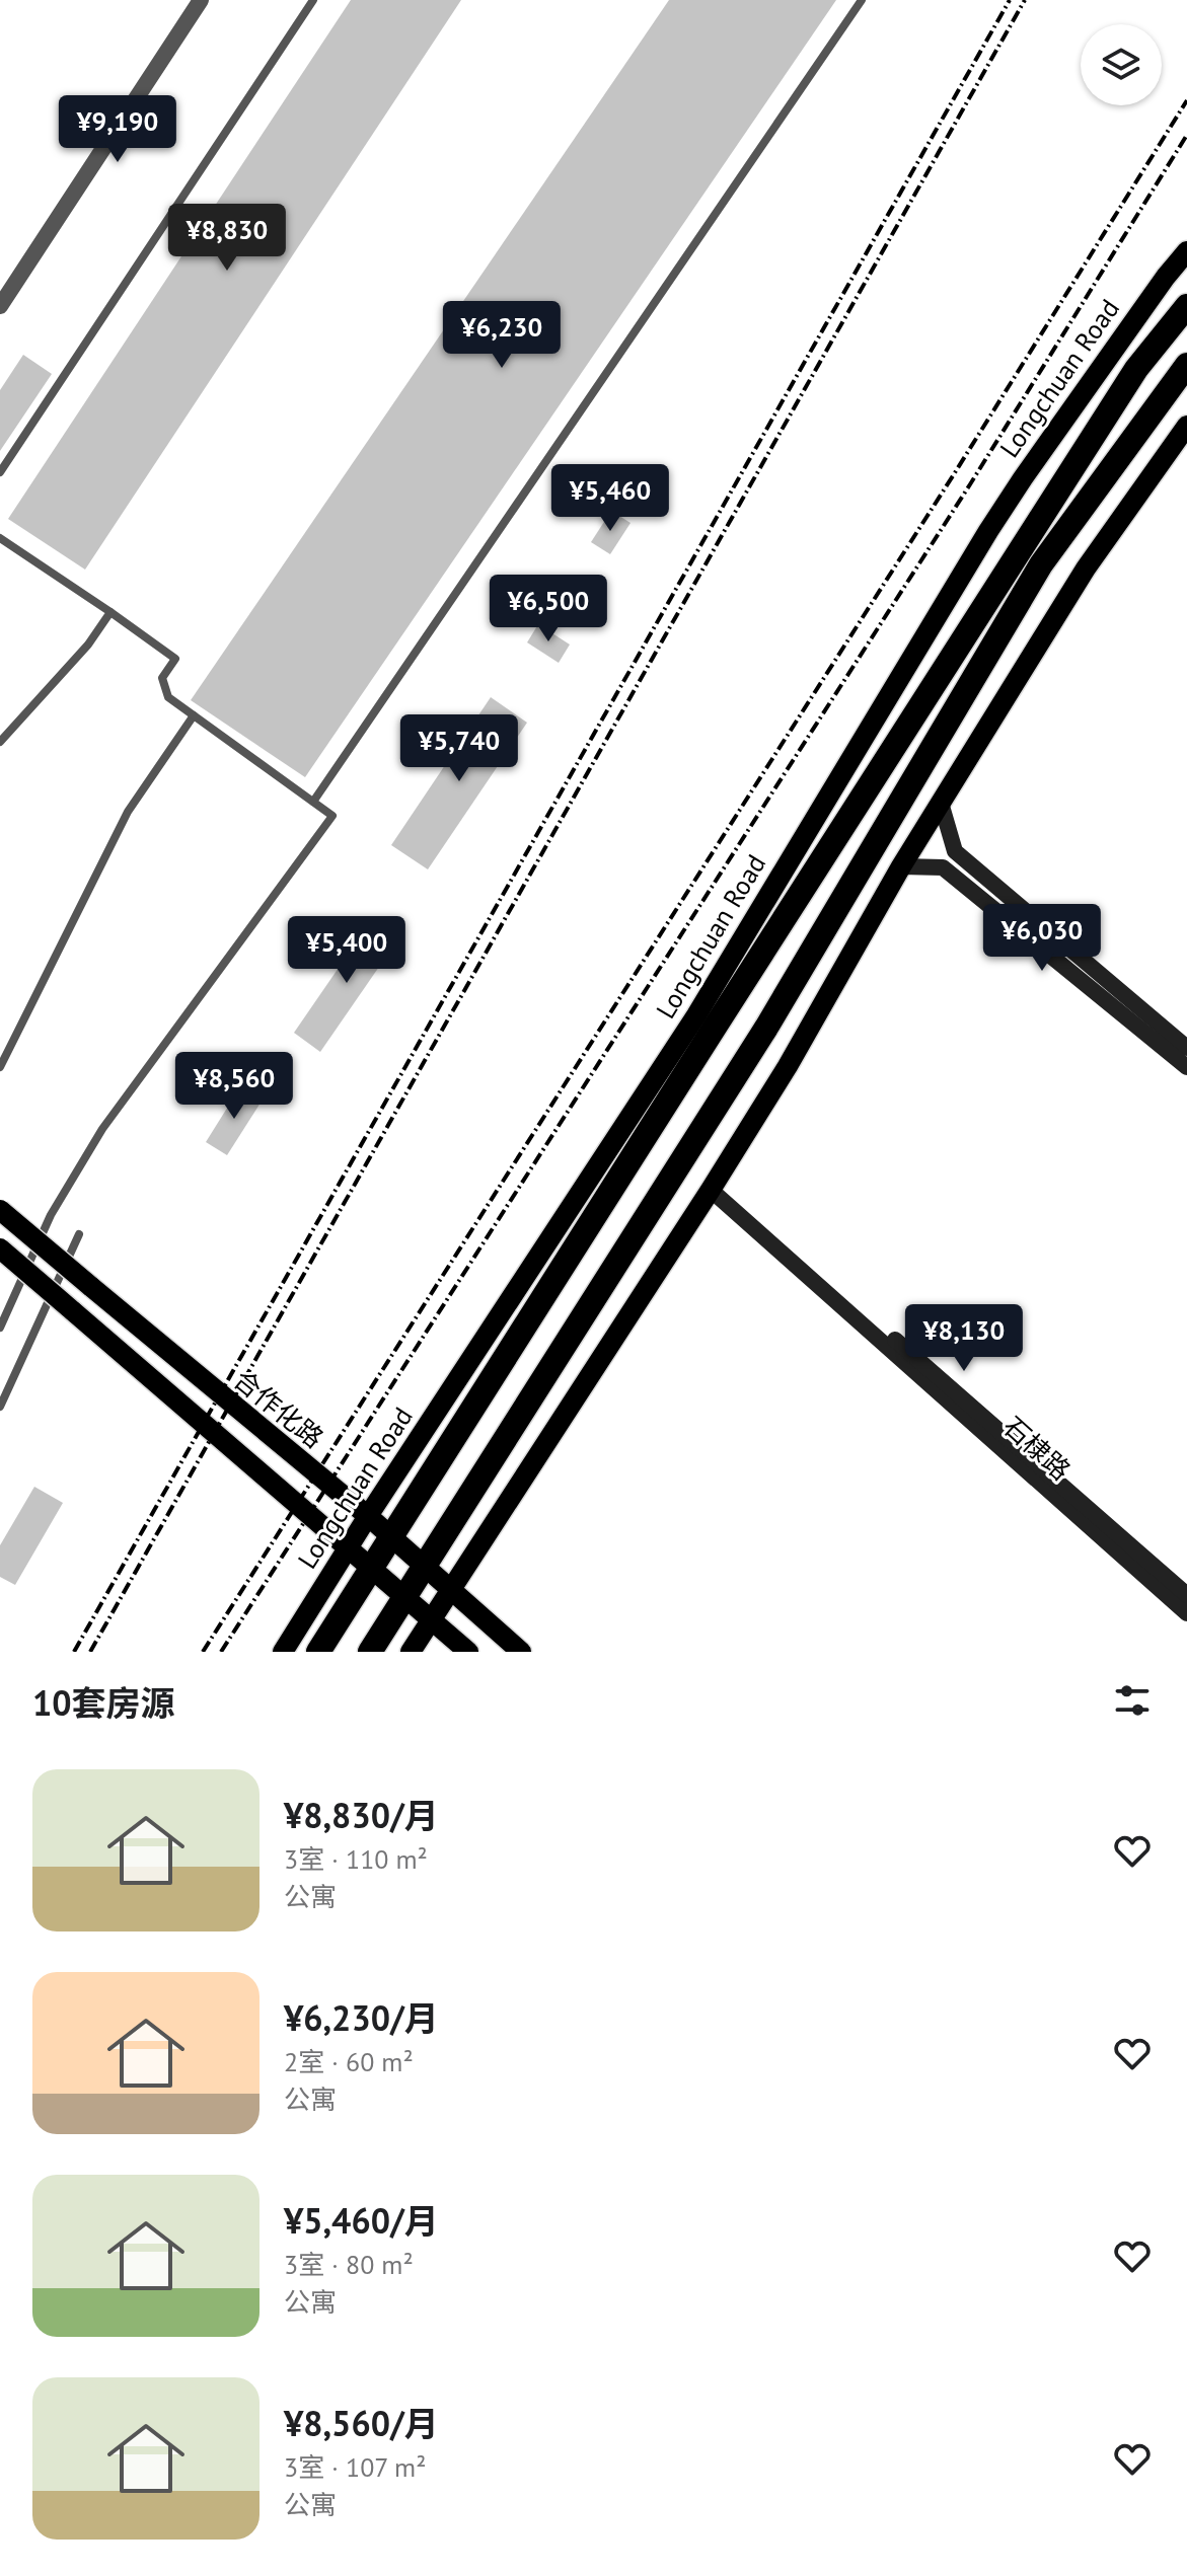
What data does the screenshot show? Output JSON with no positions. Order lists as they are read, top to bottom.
{
  "streets": {
    "highway": ["Longchuan Road"],
    "main road": ["合作化路"],
    "street": ["石棣路"]
  },
  "crossings": [
    ["Longchuan Road", "合作化路"]
  ],
  "page": {
    "price": [
      "¥9,190",
      "¥8,830",
      "¥6,230",
      "¥5,460",
      "¥6,500",
      "¥5,740",
      "¥6,030",
      "¥5,400",
      "¥8,560",
      "¥8,130"
    ],
    "heading": "10套房源",
    "list": [
      {
        "name": "¥8,830/月",
        "note": "3室 · 110 m² · 公寓"
      },
      {
        "name": "¥6,230/月",
        "note": "2室 · 60 m² · 公寓"
      },
      {
        "name": "¥5,460/月",
        "note": "3室 · 80 m² · 公寓"
      },
      {
        "name": "¥8,560/月",
        "note": "3室 · 107 m² · 公寓"
      }
    ]
  }
}
